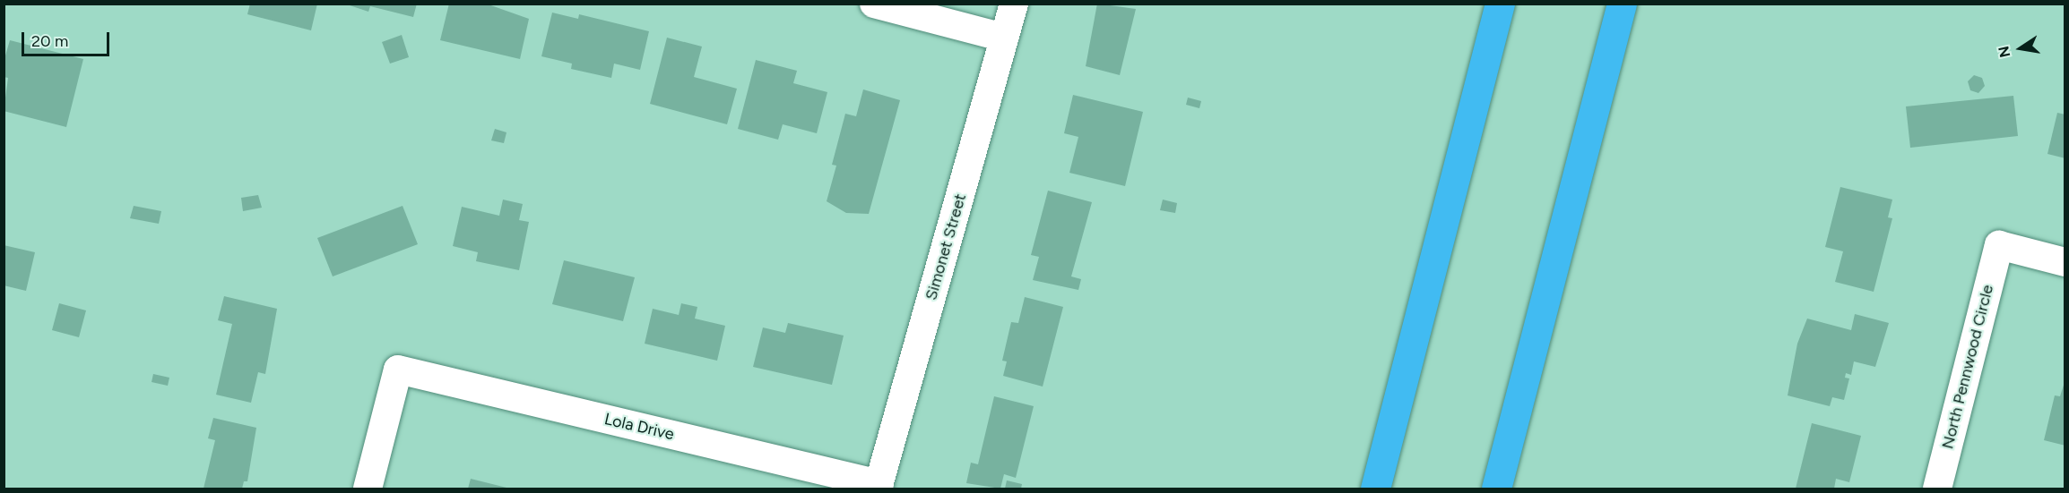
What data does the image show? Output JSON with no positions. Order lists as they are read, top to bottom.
{
  "streets": {
    "street": ["Simonet Street", "North Pennwood Circle", "Lola Drive"]
  },
  "crossings": [
    ["Simonet Street", "Lola Drive"]
  ],
  "scale_bar": "20 m",
  "north": "left"
}
